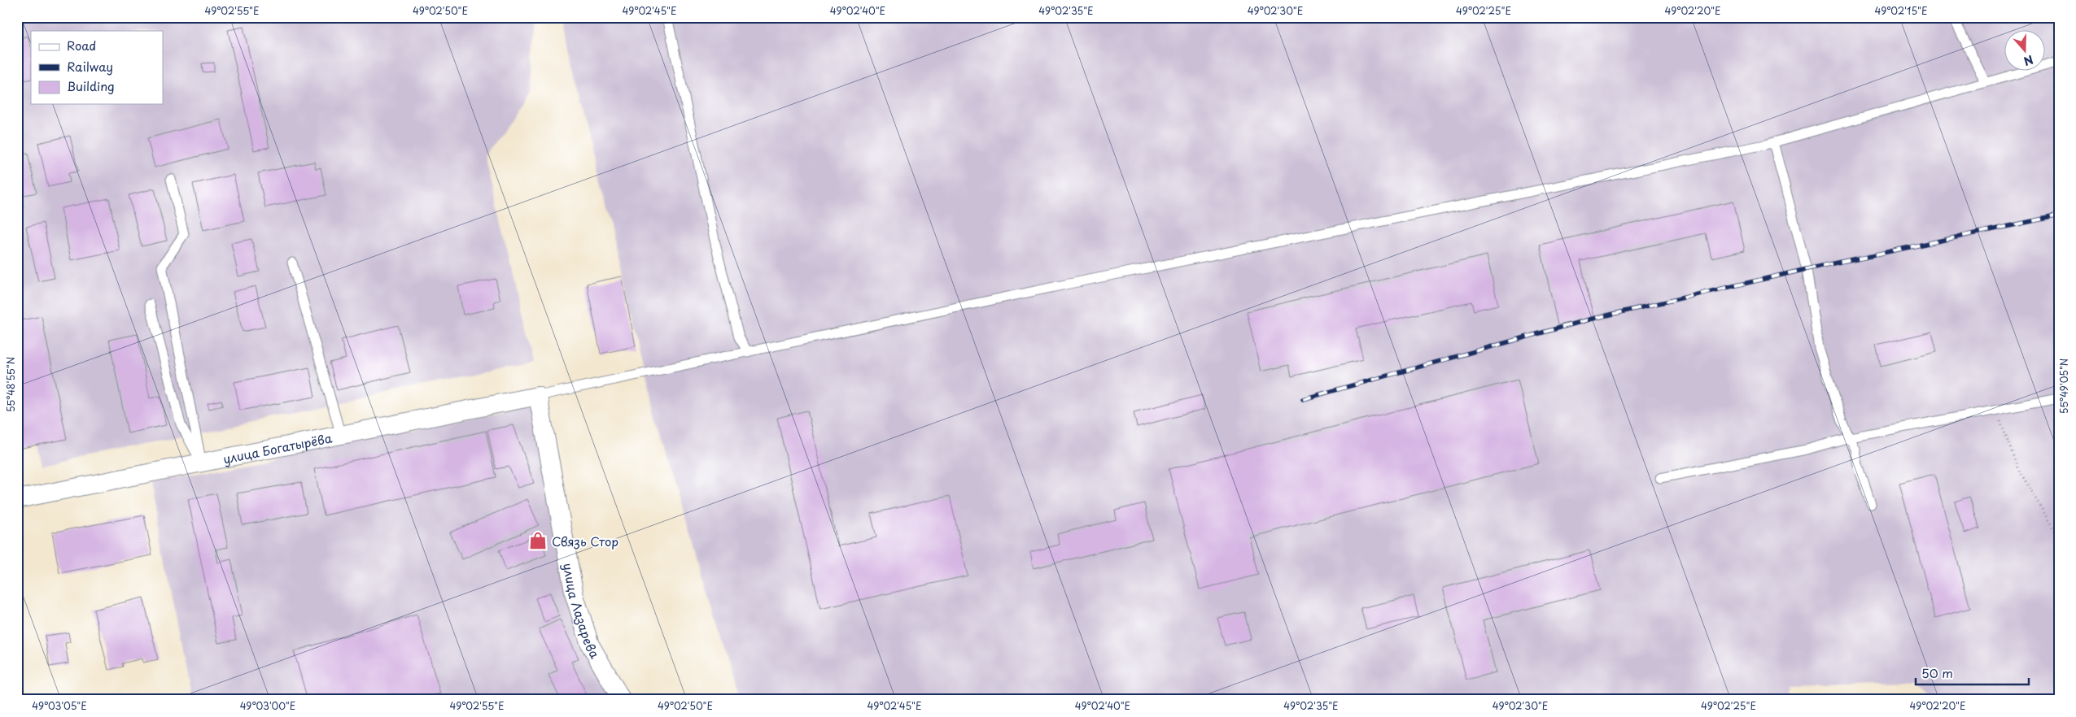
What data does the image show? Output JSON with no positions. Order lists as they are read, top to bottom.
{
  "streets": {
    "street": ["улица Богатырёва", "улица Лазарева"]
  },
  "crossings": [
    ["улица Богатырёва", "улица Лазарева"]
  ],
  "places": {
    "shop": ["Связь Стор"]
  },
  "legend": ["Road", "Railway", "Building"],
  "scale_bar": "50 m",
  "north": "bottom",
  "coordinates": [
    "49°02'55\"E",
    "49°02'50\"E",
    "49°02'45\"E",
    "49°02'40\"E",
    "49°02'35\"E",
    "49°02'30\"E",
    "49°02'25\"E",
    "49°02'20\"E",
    "49°02'15\"E",
    "55°48'55\"N",
    "55°49'05\"N",
    "49°03'05\"E",
    "49°03'00\"E"
  ]
}
